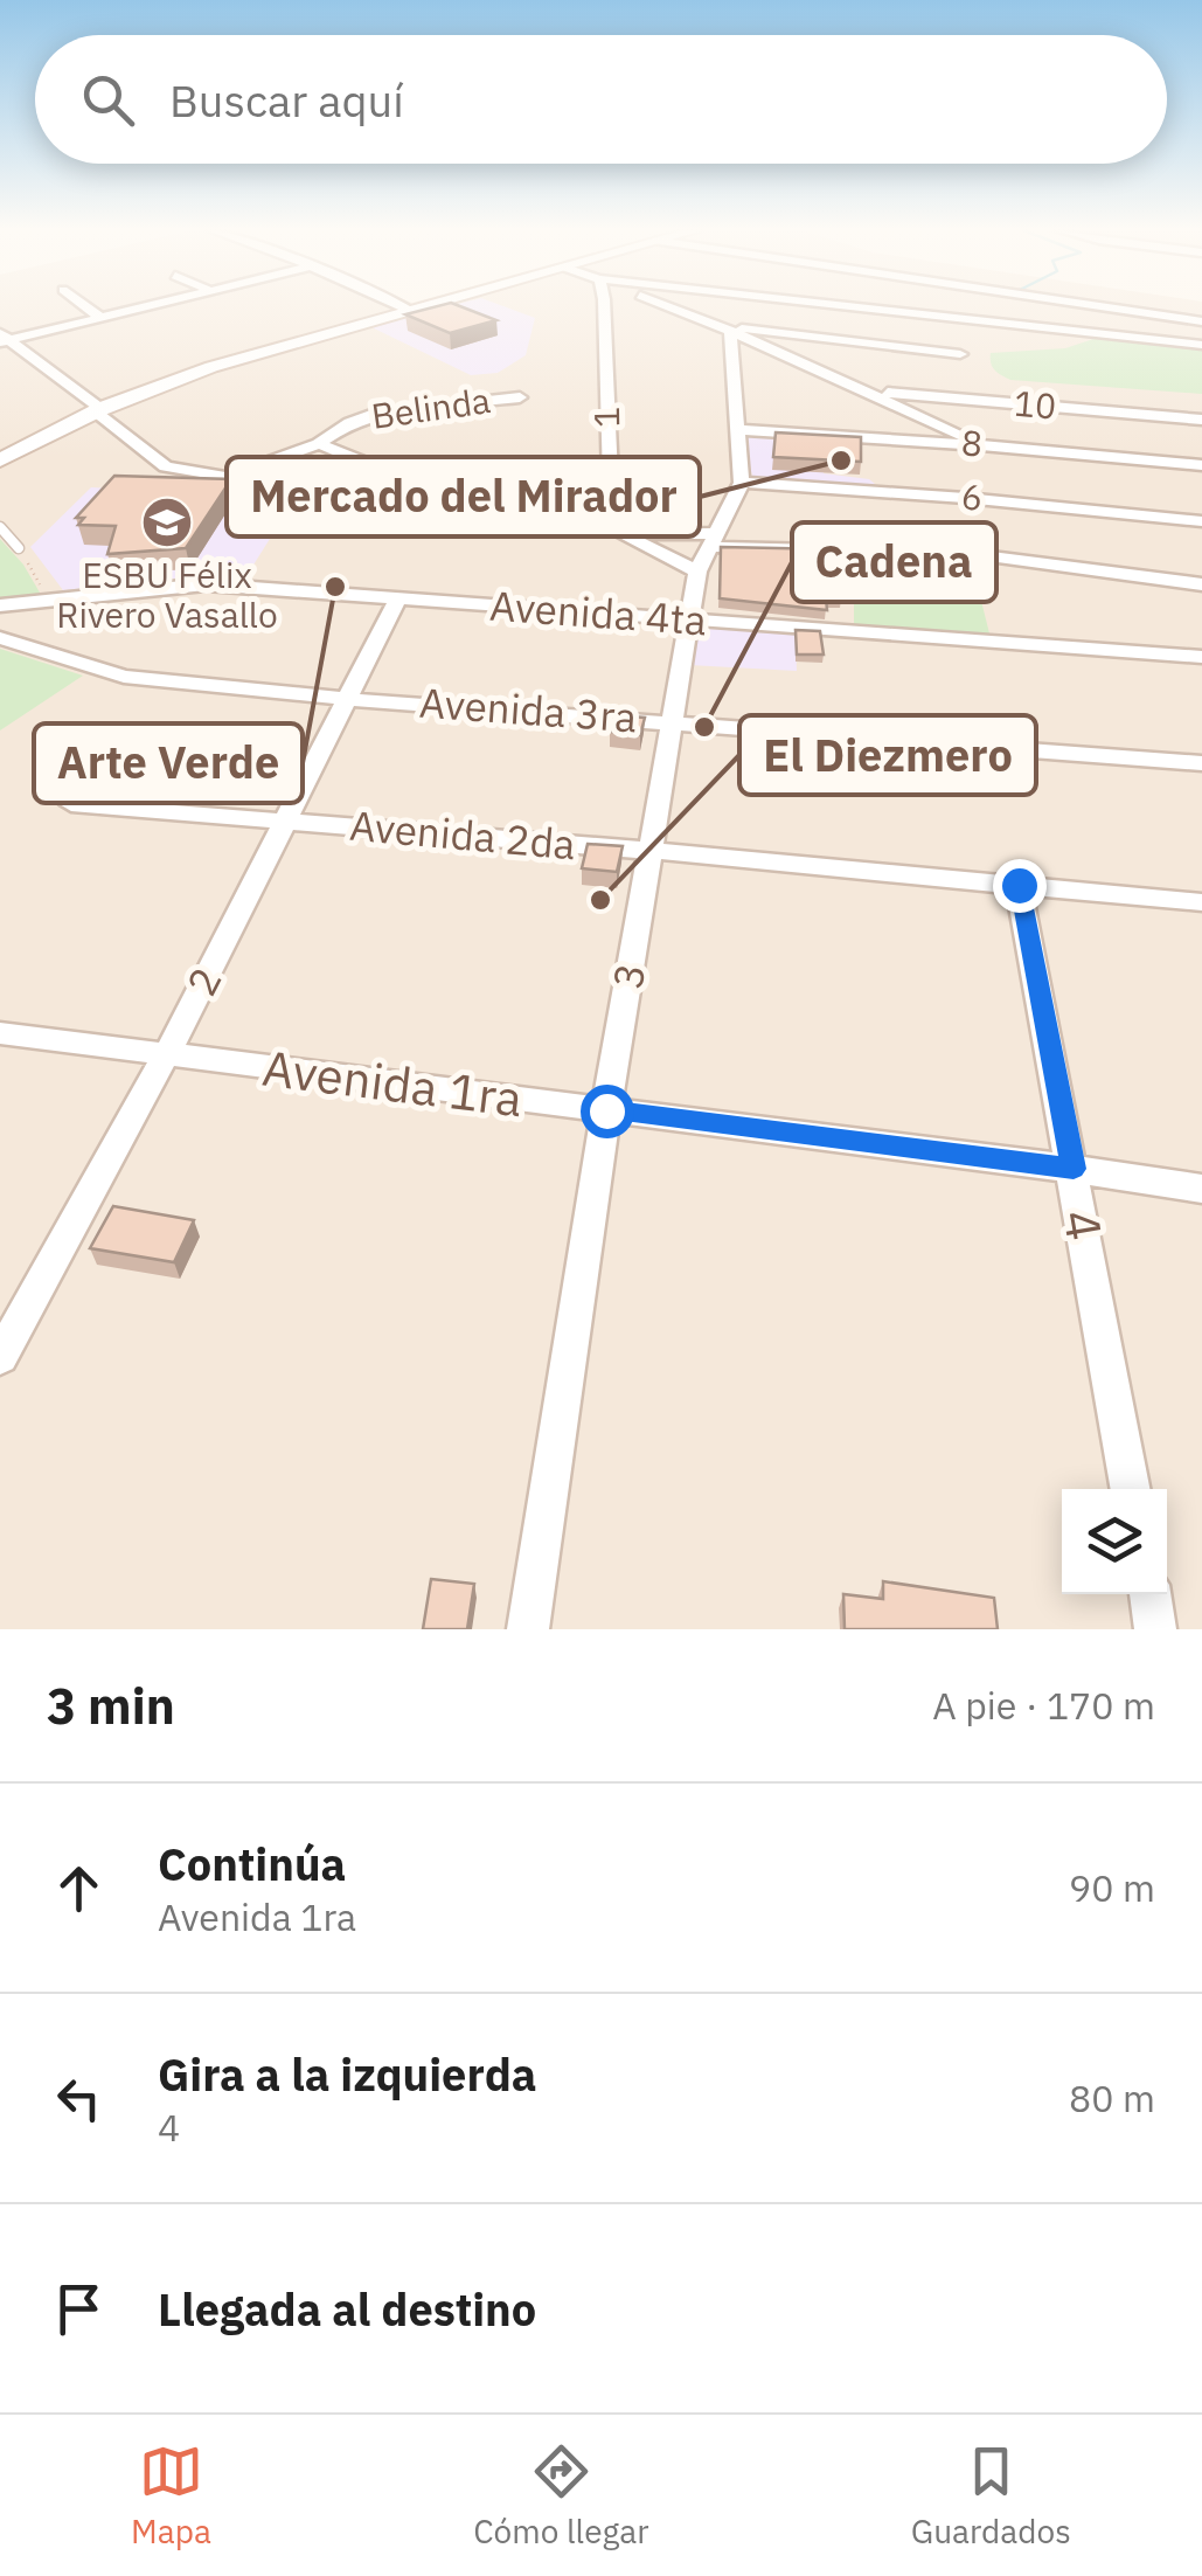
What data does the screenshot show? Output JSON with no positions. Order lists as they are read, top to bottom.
{
  "streets": {
    "street": [
      "10",
      "Belinda",
      "1",
      "8",
      "6",
      "Avenida 4ta",
      "Avenida 3ra",
      "Avenida 2da",
      "3",
      "2",
      "Avenida 1ra",
      "4"
    ]
  },
  "crossings": [
    ["8", "3"],
    ["6", "3"],
    ["Avenida 4ta", "3"],
    ["Avenida 4ta", "2"],
    ["Avenida 3ra", "3"],
    ["Avenida 3ra", "2"],
    ["Avenida 2da", "3"],
    ["Avenida 2da", "2"],
    ["Avenida 2da", "4"],
    ["3", "Avenida 1ra"],
    ["2", "Avenida 1ra"],
    ["Avenida 1ra", "4"]
  ],
  "places": {
    "other": [
      "Mercado del Mirador",
      "Arte Verde",
      "Cadena",
      "El Diezmero"
    ],
    "school or university": ["ESBU Félix Rivero Vasallo"]
  },
  "page": {
    "search": "Buscar aquí",
    "heading": ["3 min", "A pie · 170 m"],
    "list": [
      ["Continúa", "Avenida 1ra", "90 m"],
      ["Gira a la izquierda", "4", "80 m"],
      "Llegada al destino"
    ],
    "nav": ["Mapa", "Cómo llegar", "Guardados"]
  }
}
